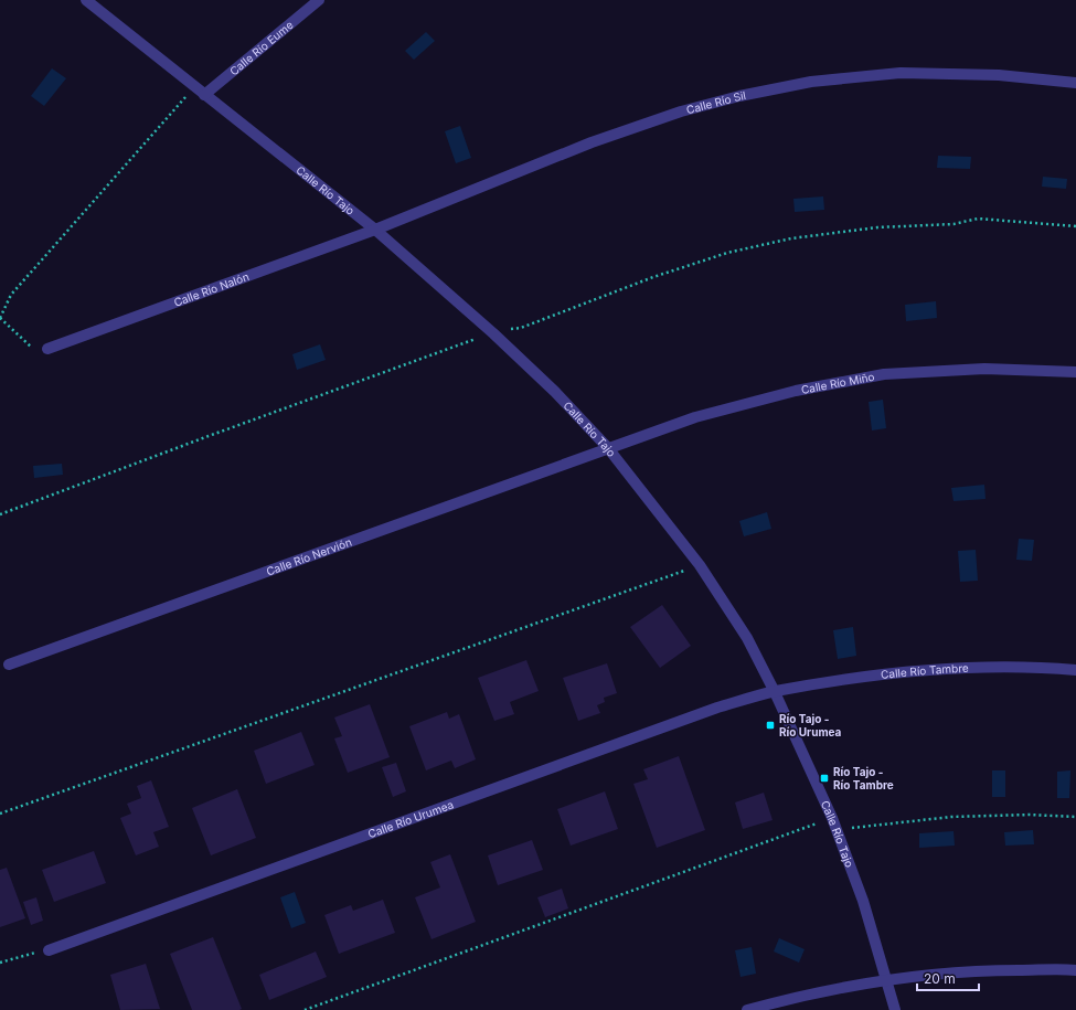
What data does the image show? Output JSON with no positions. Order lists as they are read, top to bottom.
{
  "streets": {
    "street": [
      "Calle Río Eume",
      "Calle Río Sil",
      "Calle Río Tajo",
      "Calle Río Nalón",
      "Calle Río Miño",
      "Calle Río Nervión",
      "Calle Río Tambre",
      "Calle Río Urumea"
    ]
  },
  "crossings": [
    ["Calle Río Eume", "Calle Río Tajo"],
    ["Calle Río Sil", "Calle Río Tajo"],
    ["Calle Río Sil", "Calle Río Nalón"],
    ["Calle Río Tajo", "Calle Río Nalón"],
    ["Calle Río Tajo", "Calle Río Miño"],
    ["Calle Río Tajo", "Calle Río Nervión"],
    ["Calle Río Tajo", "Calle Río Tambre"],
    ["Calle Río Tajo", "Calle Río Urumea"],
    ["Calle Río Miño", "Calle Río Nervión"],
    ["Calle Río Tambre", "Calle Río Urumea"]
  ],
  "places": {
    "transit": ["Río Tajo - Río Urumea", "Río Tajo - Río Tambre"]
  },
  "scale_bar": "20 m"
}
